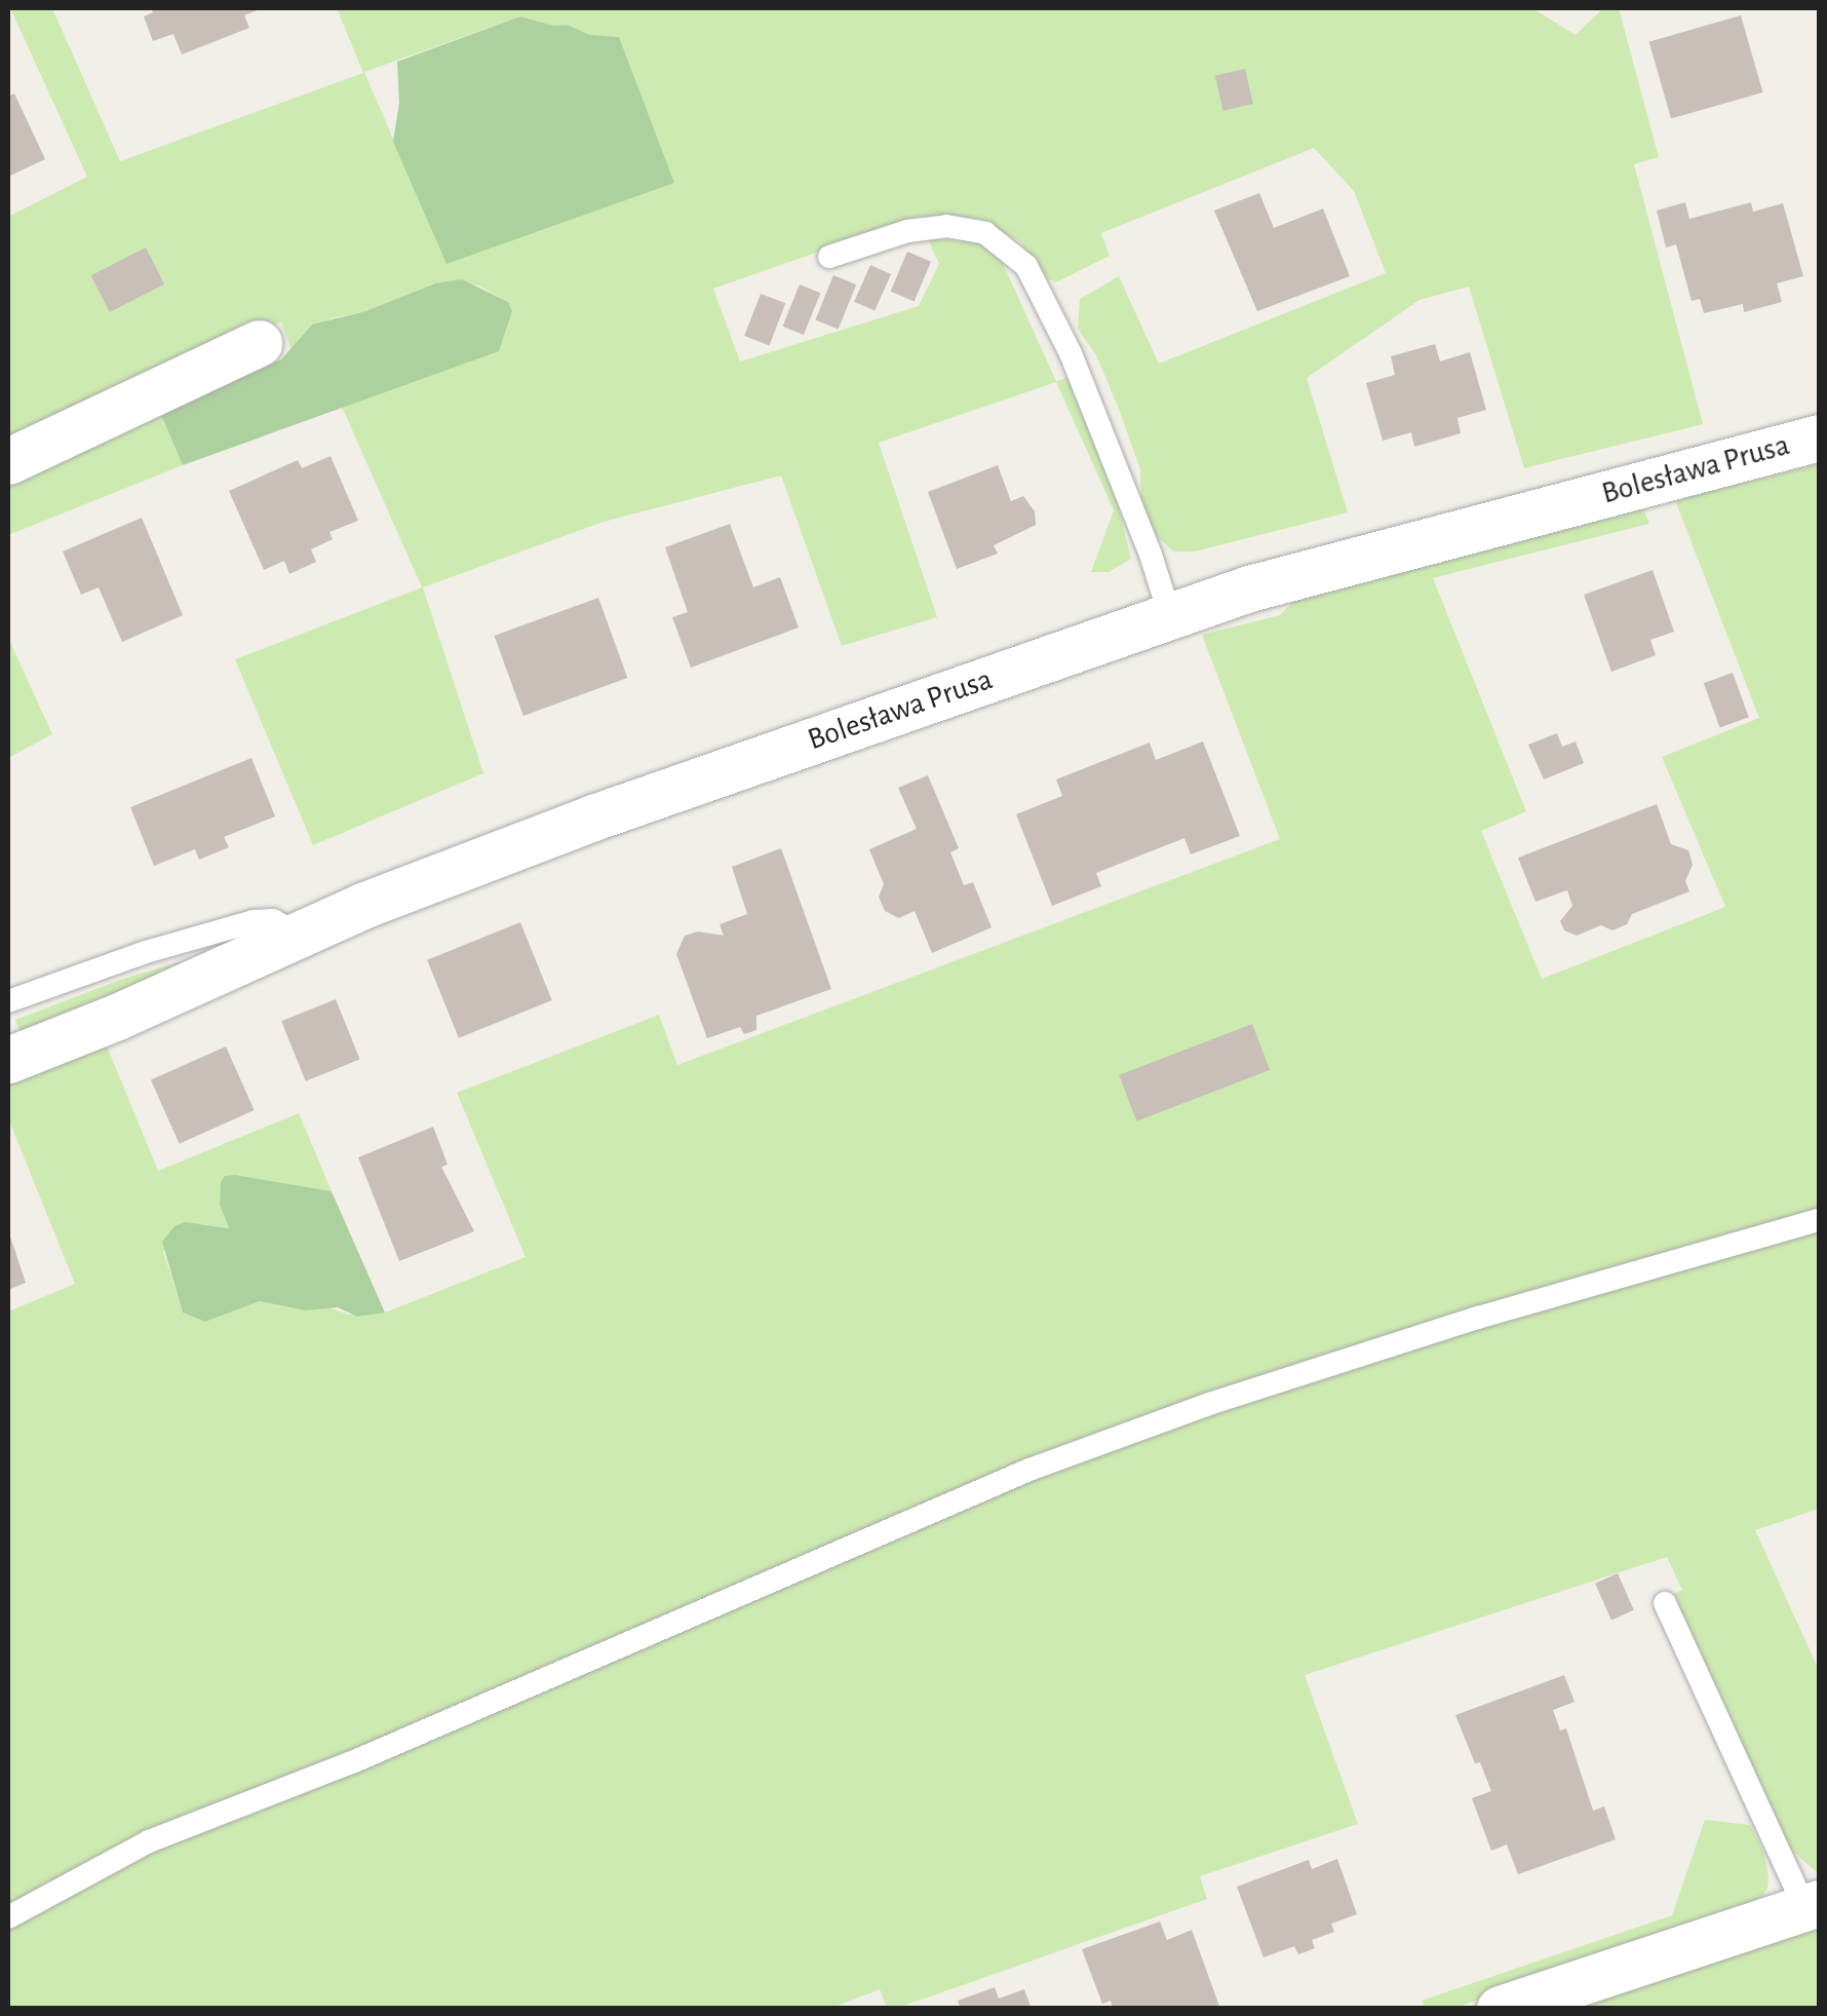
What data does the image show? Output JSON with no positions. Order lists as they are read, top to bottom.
{
  "streets": {
    "street": ["Bolesława Prusa"]
  }
}
